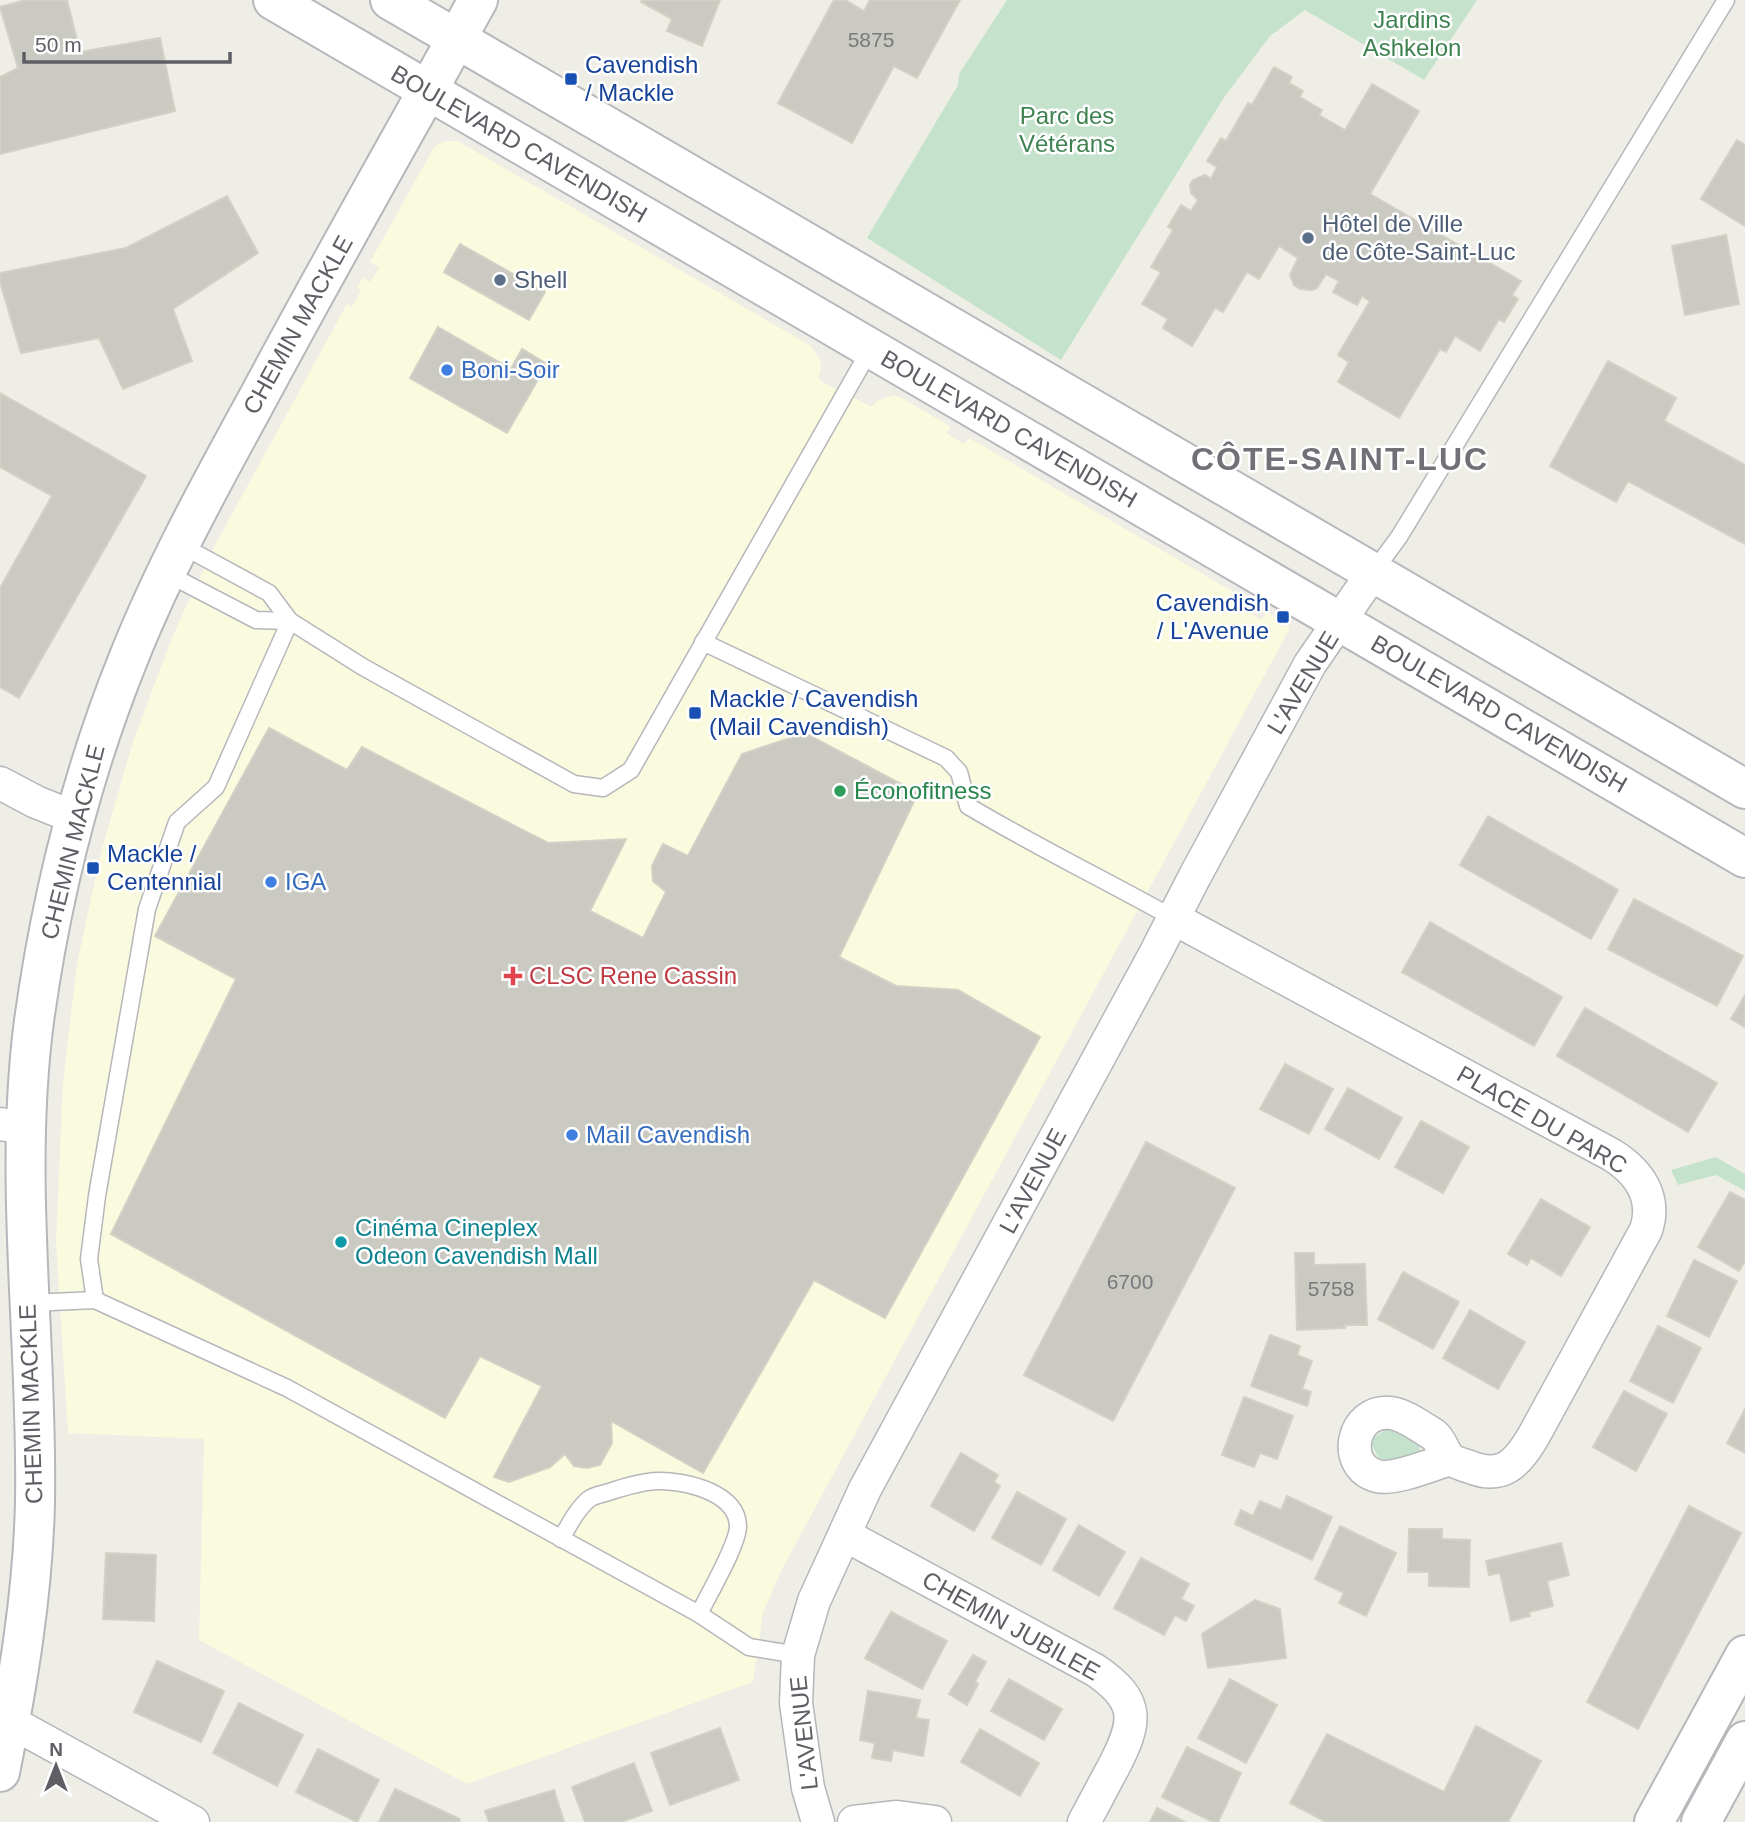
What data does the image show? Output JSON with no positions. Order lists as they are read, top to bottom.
{
  "streets": {
    "main road": ["BOULEVARD CAVENDISH", "CHEMIN MACKLE"],
    "street": ["L'AVENUE", "PLACE DU PARC", "CHEMIN JUBILEE"]
  },
  "crossings": [
    ["BOULEVARD CAVENDISH", "CHEMIN MACKLE"],
    ["BOULEVARD CAVENDISH", "L'AVENUE"],
    ["L'AVENUE", "PLACE DU PARC"],
    ["L'AVENUE", "CHEMIN JUBILEE"]
  ],
  "districts": ["CÔTE-SAINT-LUC"],
  "parks": ["Jardins Ashkelon", "Parc des Vétérans"],
  "places": {
    "transit": [
      "Cavendish / Mackle",
      "Cavendish / L'Avenue",
      "Mackle / Cavendish (Mail Cavendish)",
      "Mackle / Centennial"
    ],
    "other": [
      "Hôtel de Ville de Côte-Saint-Luc",
      "Shell",
      "Boni-Soir",
      "Éconofitness",
      "IGA",
      "Mail Cavendish",
      "Cinéma Cineplex Odeon Cavendish Mall"
    ],
    "health": ["CLSC Rene Cassin"]
  },
  "house_numbers": ["5875", "6700", "5758"],
  "scale_bar": "50 m",
  "north": "top"
}
